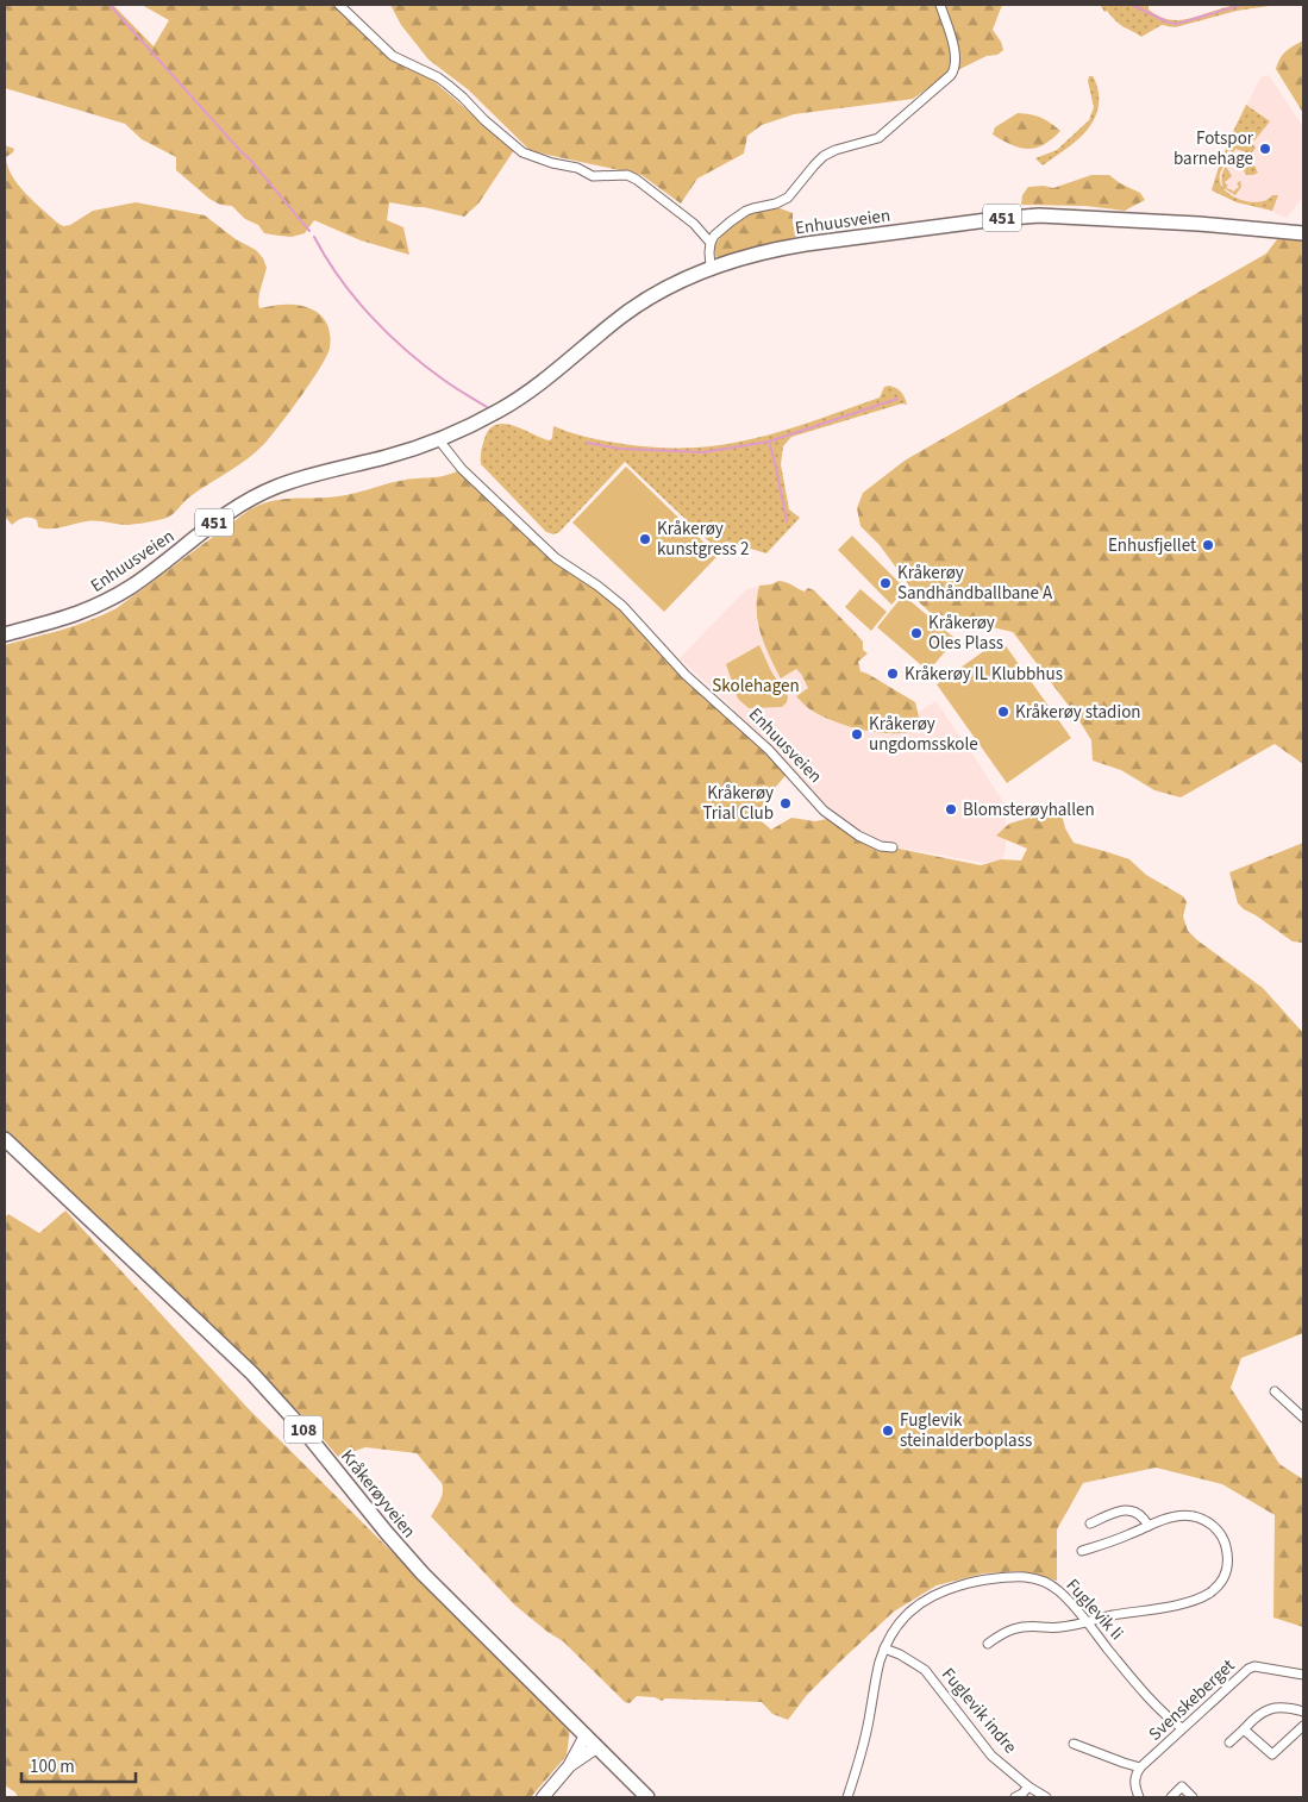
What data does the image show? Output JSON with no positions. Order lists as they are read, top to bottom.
{
  "streets": {
    "main road": [
      "451",
      "Enhuusveien",
      "108",
      "Kråkerøyveien"
    ],
    "street": ["Fuglevik li", "Svenskeberget", "Fuglevik indre"]
  },
  "crossings": [
    ["Fuglevik li", "Svenskeberget"],
    ["Fuglevik li", "Fuglevik indre"]
  ],
  "parks": ["Skolehagen"],
  "places": [
    "Fotspor barnehage",
    "Kråkerøy kunstgress 2",
    "Enhusfjellet",
    "Kråkerøy Sandhåndballbane A",
    "Kråkerøy Oles Plass",
    "Kråkerøy IL Klubbhus",
    "Kråkerøy stadion",
    "Kråkerøy ungdomsskole",
    "Kråkerøy Trial Club",
    "Blomsterøyhallen",
    "Fuglevik steinalderboplass"
  ],
  "scale_bar": "100 m"
}
